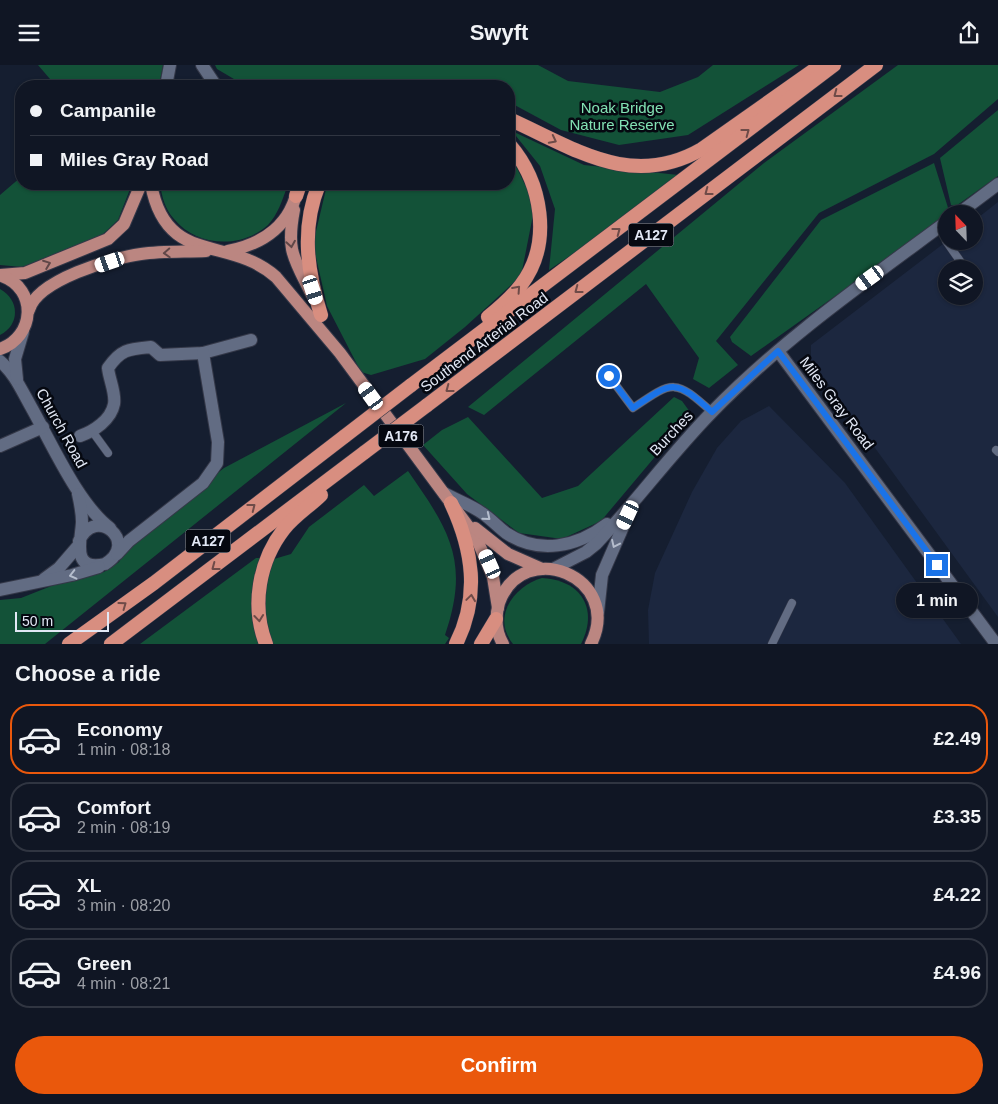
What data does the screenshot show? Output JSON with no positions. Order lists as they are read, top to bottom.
{
  "streets": {
    "highway": ["A127", "Southend Arterial Road"],
    "main road": ["A176"],
    "street": ["Miles Gray Road", "Church Road", "Burches"]
  },
  "crossings": [
    ["A127", "Southend Arterial Road"],
    ["Miles Gray Road", "Burches"],
    ["Burches", "A176"]
  ],
  "parks": ["Noak Bridge Nature Reserve"],
  "scale_bar": "50 m",
  "north": "top left",
  "page": {
    "header": "Swyft",
    "banner": ["Campanile", "Miles Gray Road"],
    "bubble": "1 min",
    "scale": "50 m",
    "heading": "Choose a ride",
    "list": [
      {
        "name": "Economy",
        "note": "1 min · 08:18",
        "value": "£2.49"
      },
      {
        "name": "Comfort",
        "note": "2 min · 08:19",
        "value": "£3.35"
      },
      {
        "name": "XL",
        "note": "3 min · 08:20",
        "value": "£4.22"
      },
      {
        "name": "Green",
        "note": "4 min · 08:21",
        "value": "£4.96"
      }
    ],
    "buttons": "Confirm"
  }
}
